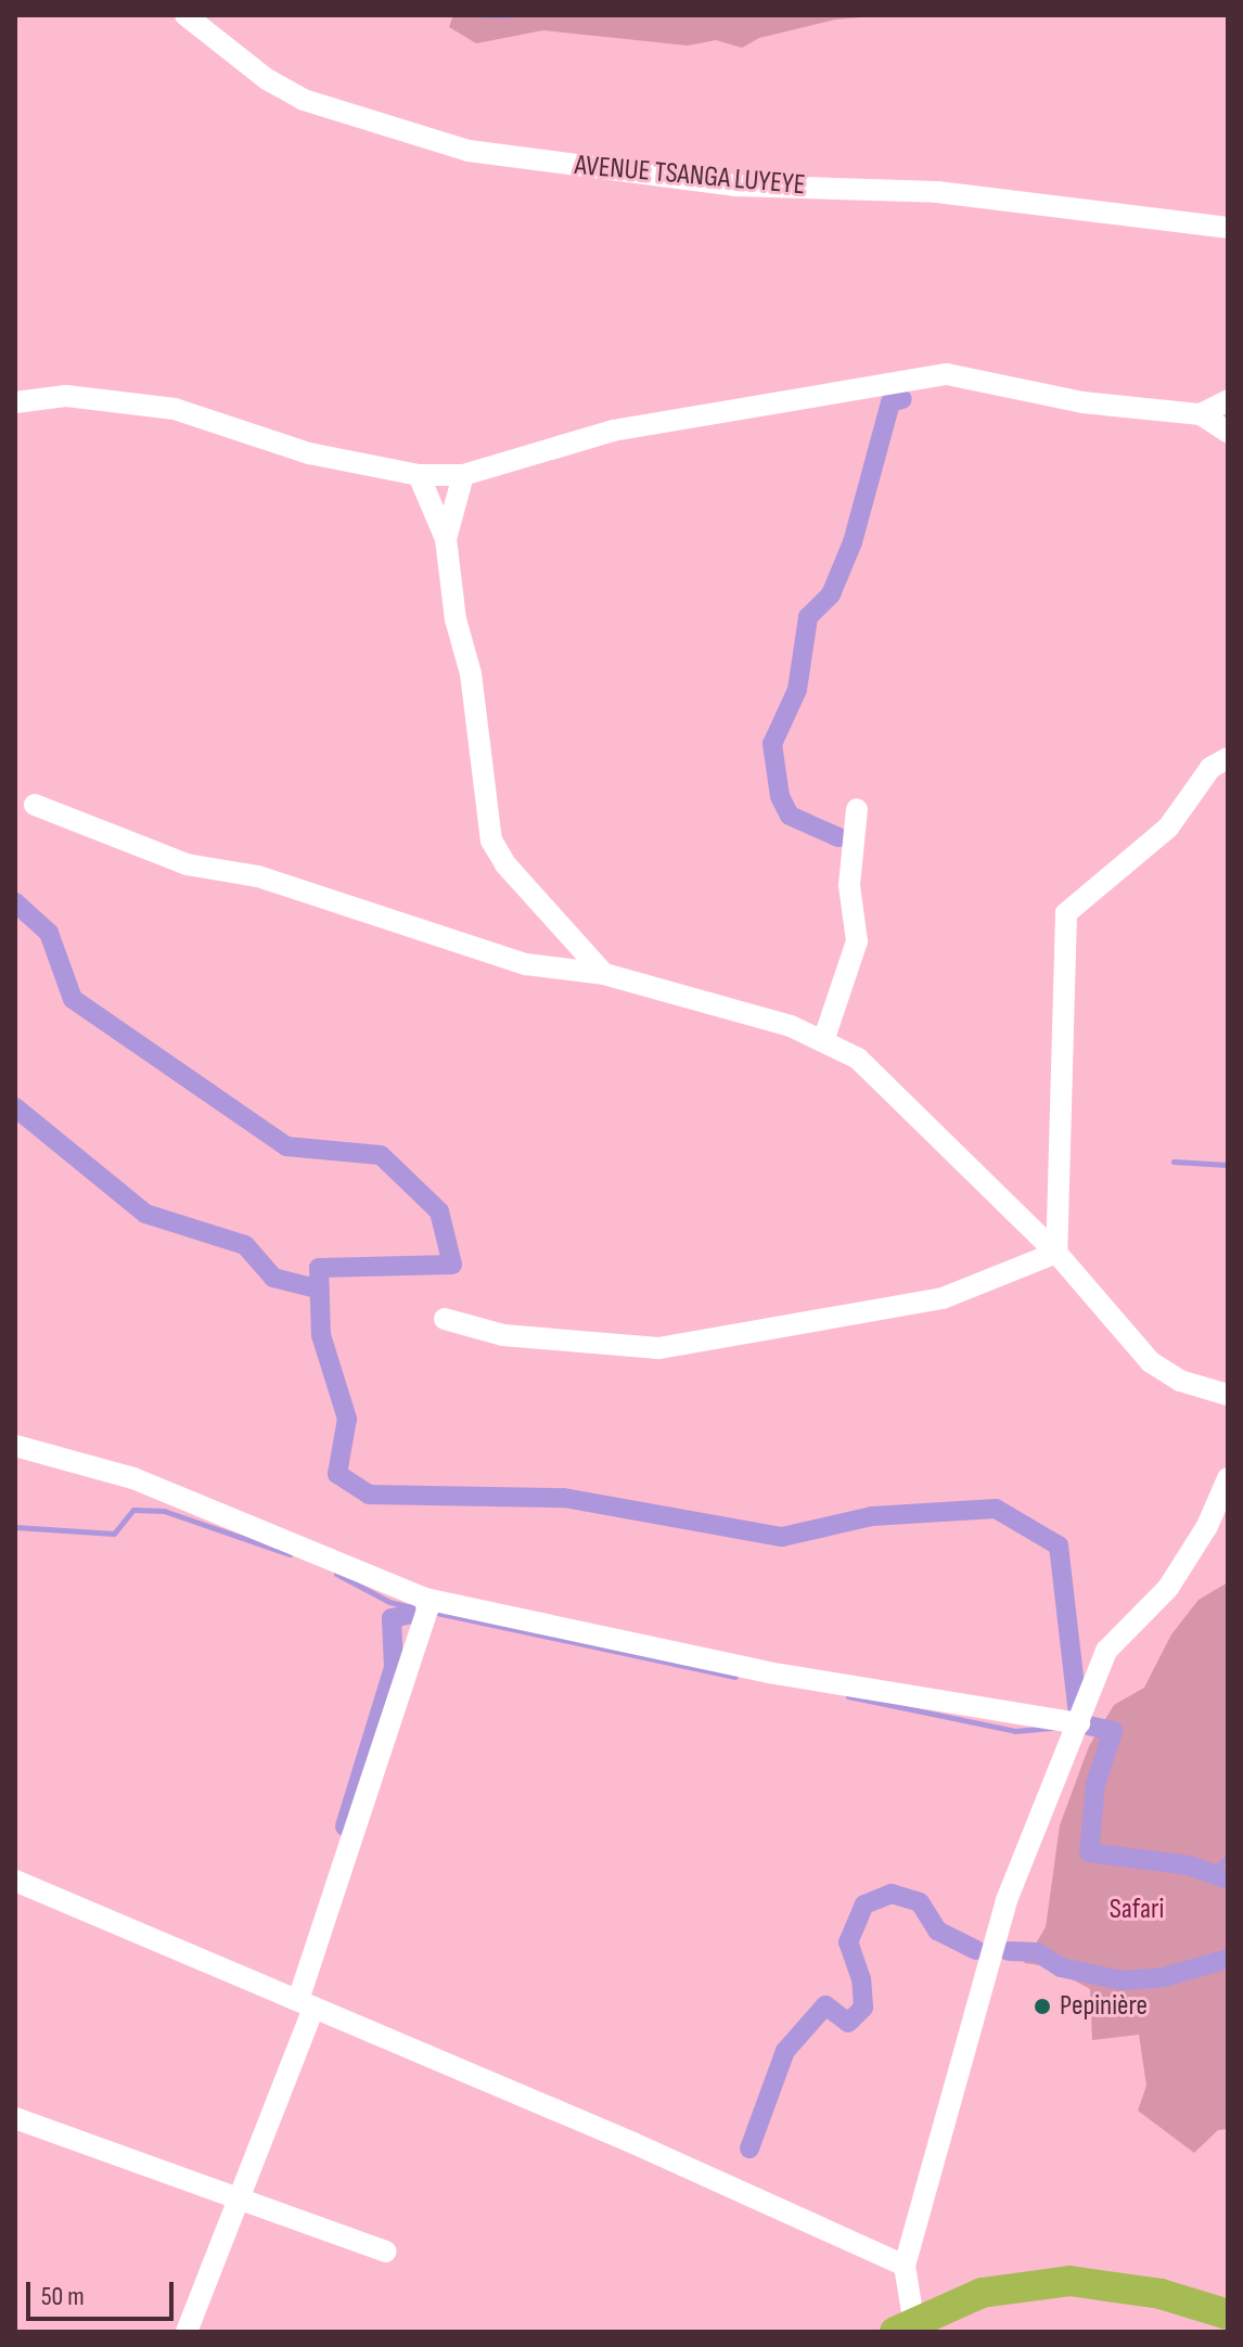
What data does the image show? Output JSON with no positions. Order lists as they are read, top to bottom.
{
  "streets": {
    "street": ["AVENUE TSANGA LUYEYE"]
  },
  "parks": ["Safari"],
  "places": ["Pepinière"],
  "scale_bar": "50 m"
}
